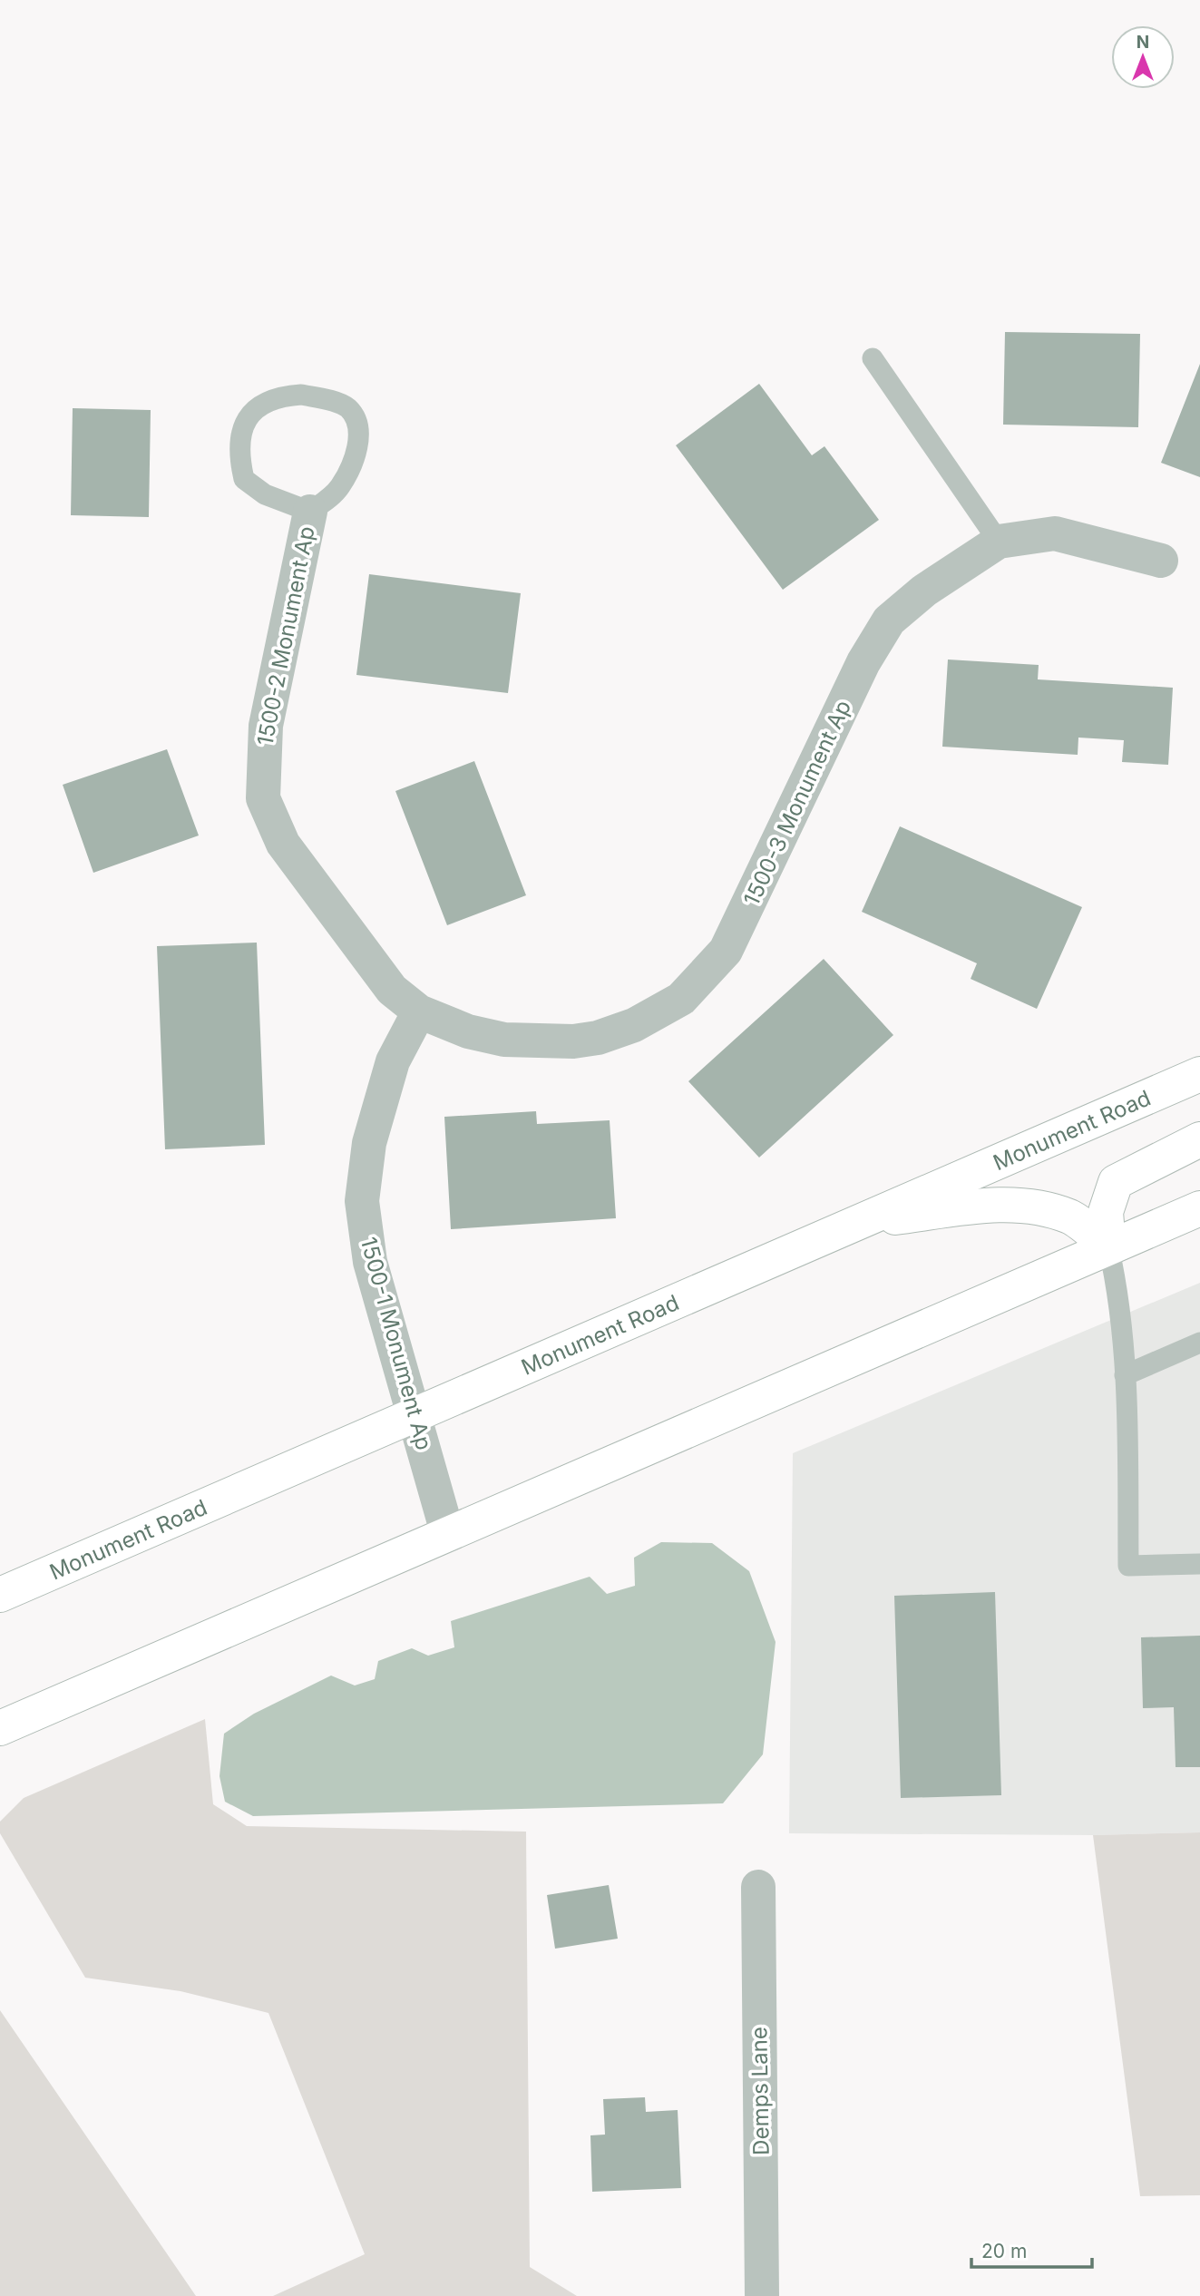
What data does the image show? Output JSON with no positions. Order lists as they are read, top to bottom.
{
  "streets": {
    "main road": ["Monument Road"],
    "street": [
      "1500-2 Monument Ap",
      "1500-3 Monument Ap",
      "1500-1 Monument Ap",
      "Demps Lane"
    ]
  },
  "crossings": [
    ["1500-2 Monument Ap", "1500-3 Monument Ap"],
    ["1500-2 Monument Ap", "1500-1 Monument Ap"],
    ["1500-3 Monument Ap", "1500-1 Monument Ap"],
    ["Monument Road", "1500-1 Monument Ap"]
  ],
  "scale_bar": "20 m",
  "north": "top"
}
